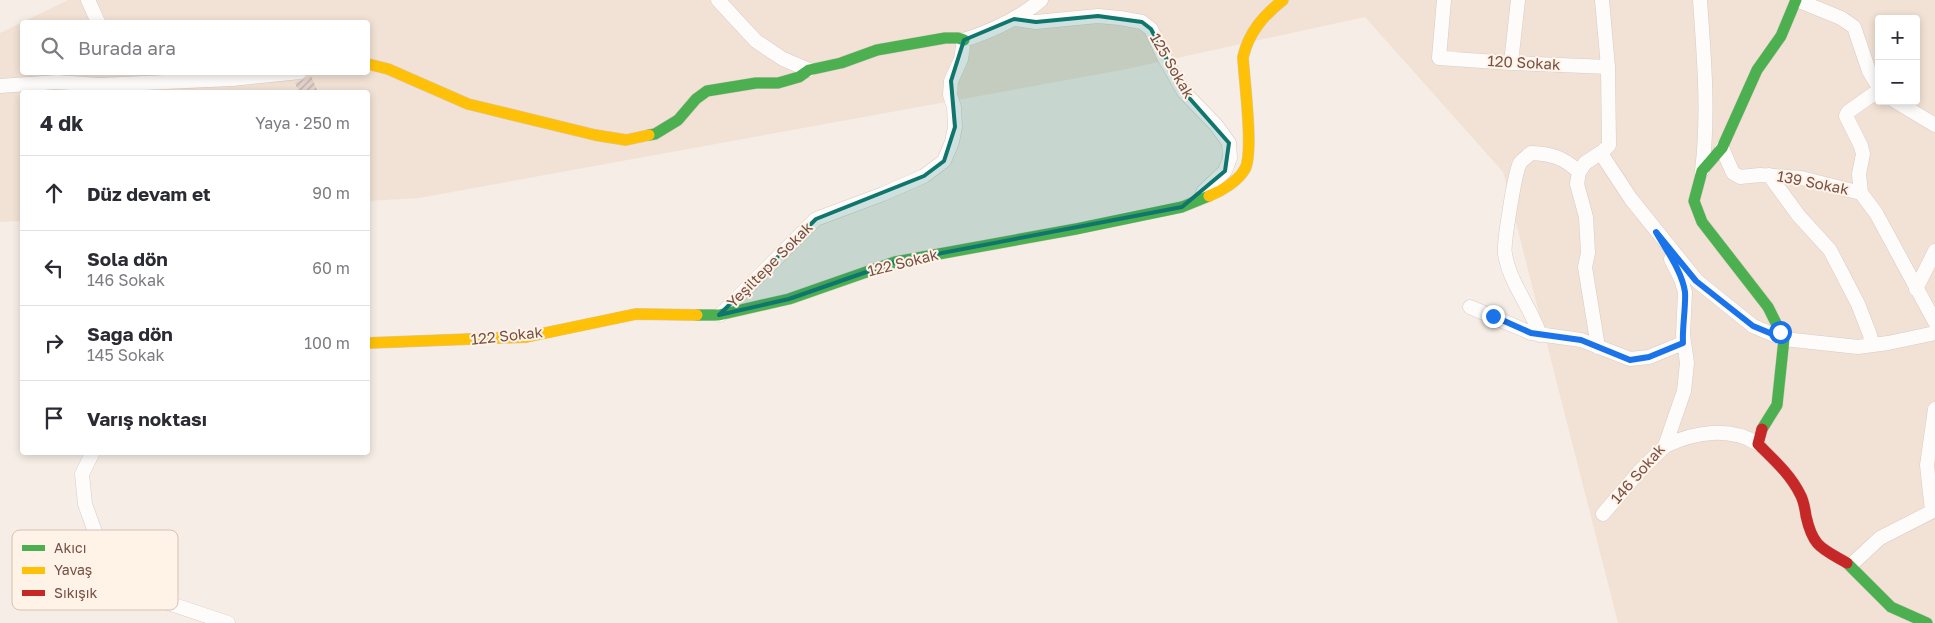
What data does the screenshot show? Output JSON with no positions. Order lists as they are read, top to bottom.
{
  "streets": {
    "street": [
      "120 Sokak",
      "125 Sokak",
      "139 Sokak",
      "122 Sokak",
      "Yeşiltepe Sokak",
      "146 Sokak"
    ]
  },
  "crossings": [
    ["125 Sokak", "122 Sokak"],
    ["122 Sokak", "Yeşiltepe Sokak"]
  ],
  "legend": ["Akıcı", "Yavaş", "Sıkışık"],
  "page": {
    "map_buttons": ["+", "−"],
    "search": "Burada ara",
    "heading": ["4 dk", "Yaya · 250 m"],
    "list": [
      ["Düz devam et", "90 m"],
      ["Sola dön", "146 Sokak", "60 m"],
      ["Sağa dön", "145 Sokak", "100 m"],
      "Varış noktası"
    ]
  }
}
